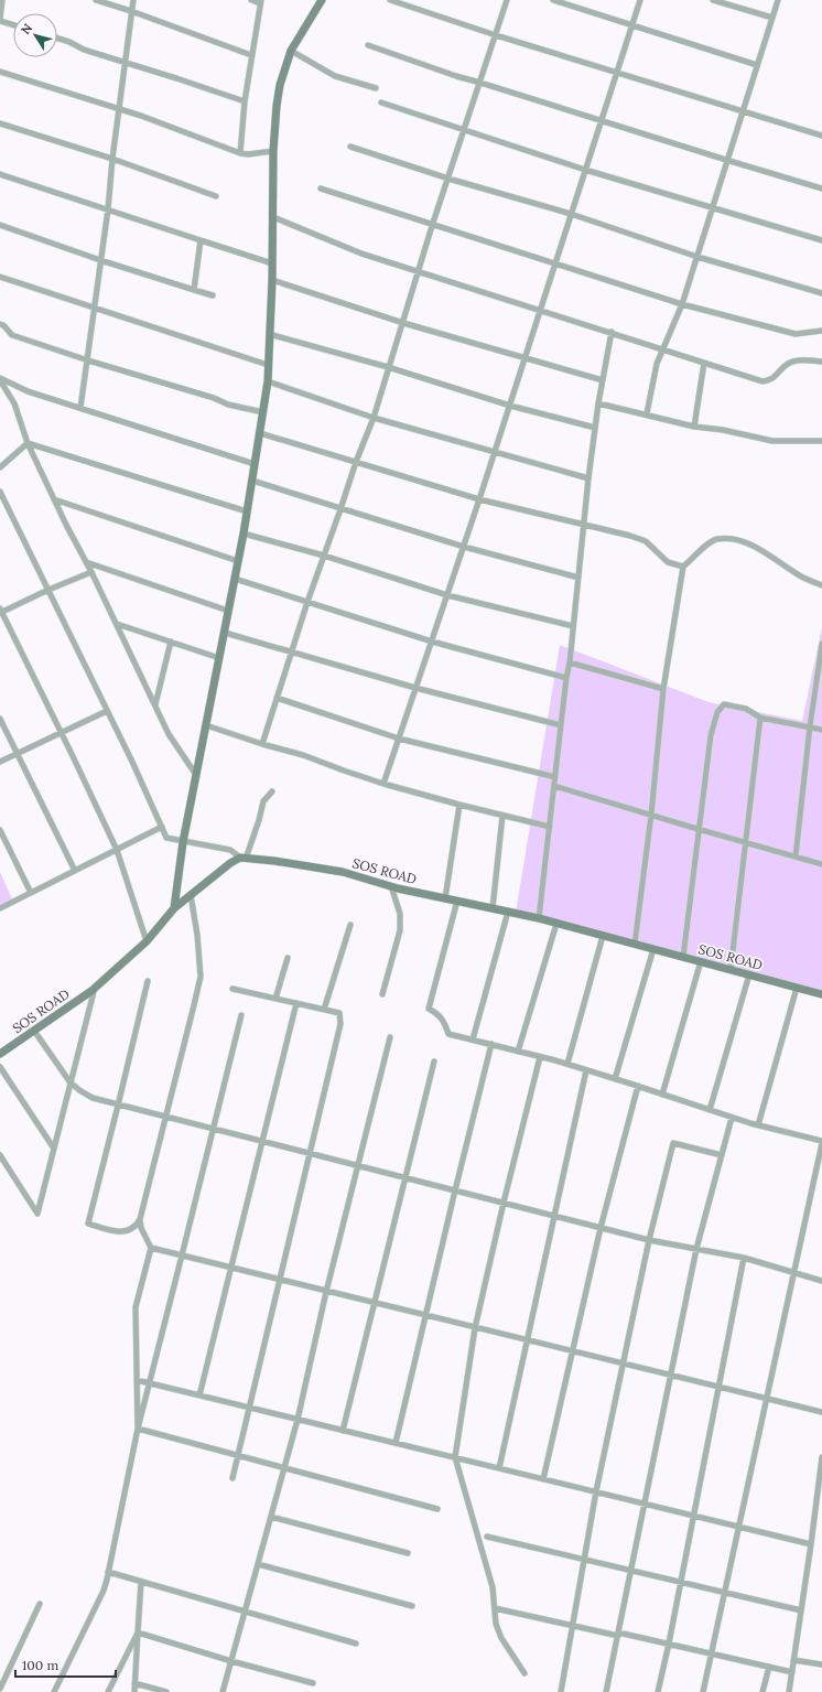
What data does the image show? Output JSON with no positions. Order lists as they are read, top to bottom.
{
  "streets": {
    "street": ["SOS ROAD"]
  },
  "scale_bar": "100 m",
  "north": "top left"
}
